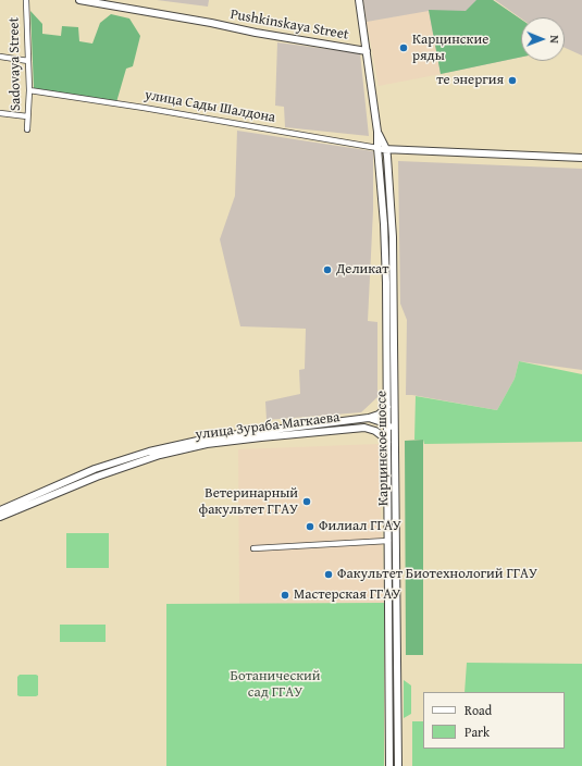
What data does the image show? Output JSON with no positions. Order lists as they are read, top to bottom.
{
  "streets": {
    "main road": [
      "Pushkinskaya Street",
      "улица Сады Шалдона",
      "улица Зураба Магкаева",
      "Карцинское шоссе"
    ],
    "street": ["Sadovaya Street"]
  },
  "crossings": [
    ["Pushkinskaya Street", "Карцинское шоссе"],
    ["Sadovaya Street", "улица Сады Шалдона"],
    ["улица Сады Шалдона", "Карцинское шоссе"],
    ["улица Зураба Магкаева", "Карцинское шоссе"]
  ],
  "parks": ["Ботанический сад ГГАУ"],
  "places": [
    "Карцинские ряды",
    "те энергия",
    "Деликат",
    "Ветеринарный факультет ГГАУ",
    "Филиал ГГАУ",
    "Факультет Биотехнологий ГГАУ",
    "Мастерская ГГАУ"
  ],
  "legend": ["Road", "Park"],
  "north": "right"
}
